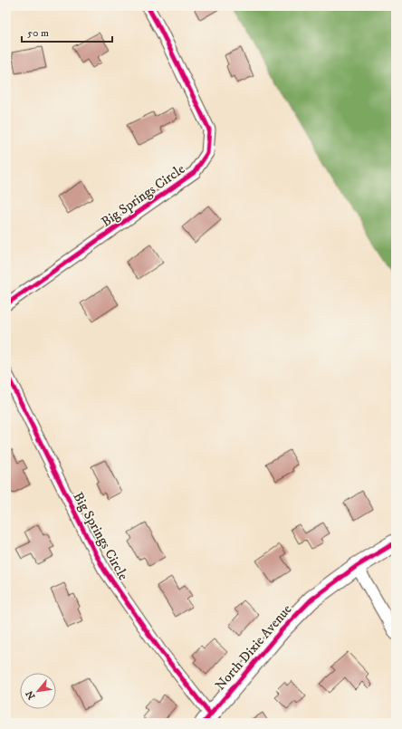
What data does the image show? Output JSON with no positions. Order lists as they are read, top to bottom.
{
  "streets": {
    "street": ["Big Springs Circle", "North Dixie Avenue"]
  },
  "crossings": [
    ["Big Springs Circle", "North Dixie Avenue"]
  ],
  "scale_bar": "50 m",
  "north": "bottom left"
}
